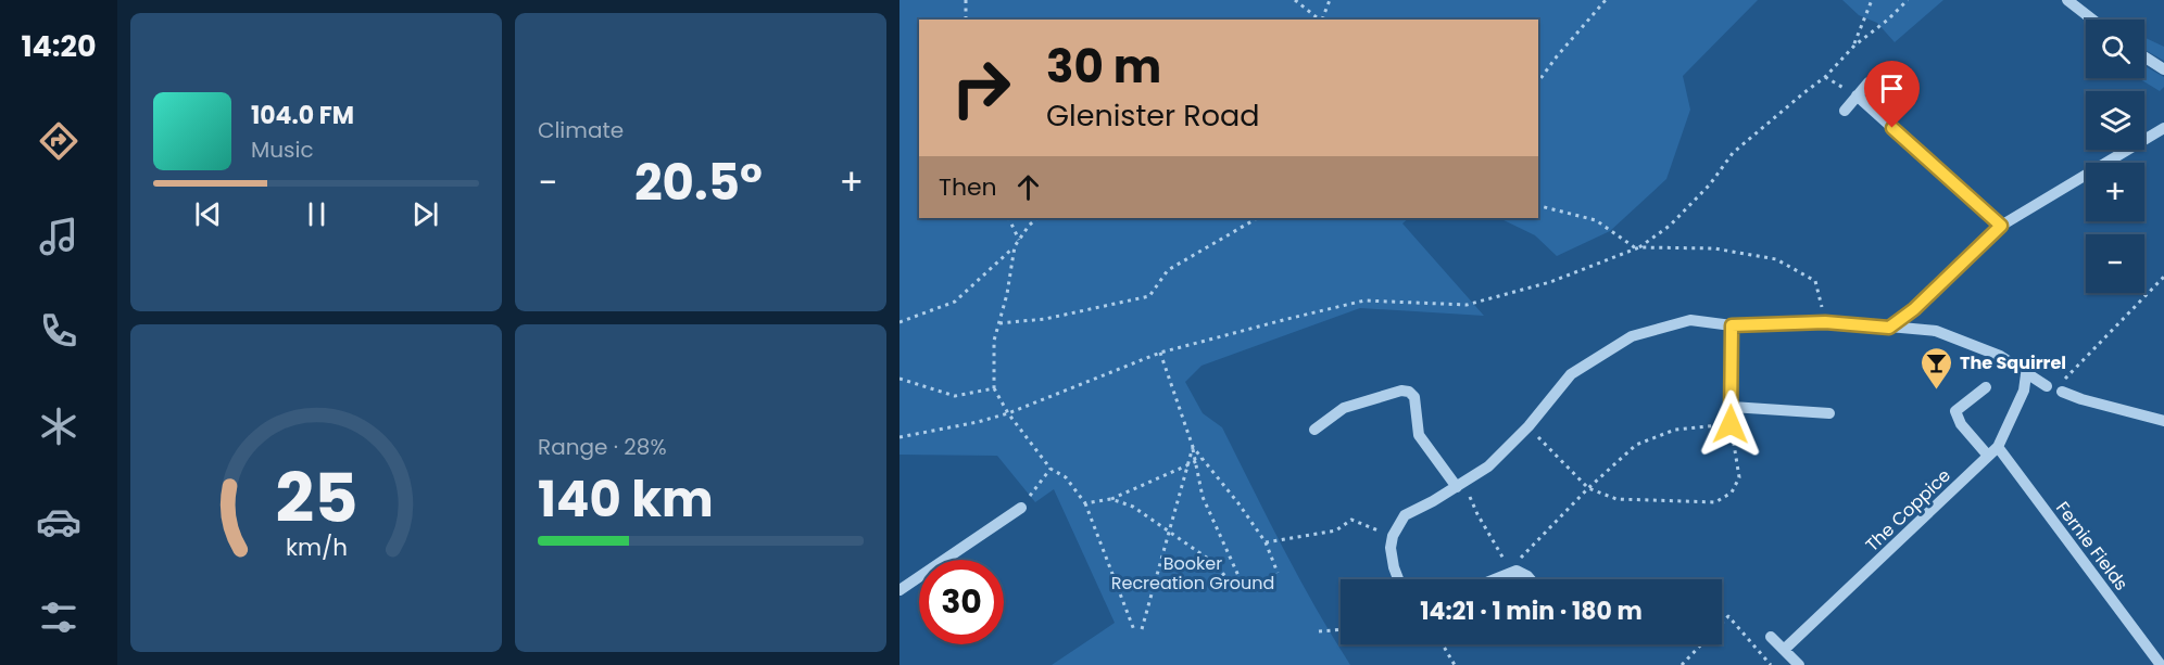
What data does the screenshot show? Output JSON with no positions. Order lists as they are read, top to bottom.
{
  "streets": {
    "street": ["The Coppice", "Fernie Fields"]
  },
  "crossings": [
    ["The Coppice", "Fernie Fields"]
  ],
  "parks": ["Booker Recreation Ground"],
  "places": {
    "bar": ["The Squirrel"]
  },
  "page": {
    "tabs": "14:20",
    "tile": [
      "Climate",
      ["Range · 28%", "140 km"]
    ],
    "map_buttons": ["+", "−"],
    "turn": ["30 m", "Glenister Road"],
    "song": ["104.0 FM", "Music"],
    "heat": ["−", "20.5°", "+"],
    "then": "Then",
    "limit": "30",
    "trip": "14:21 · 1 min · 180 m",
    "gauge": ["25", "km/h"]
  }
}
